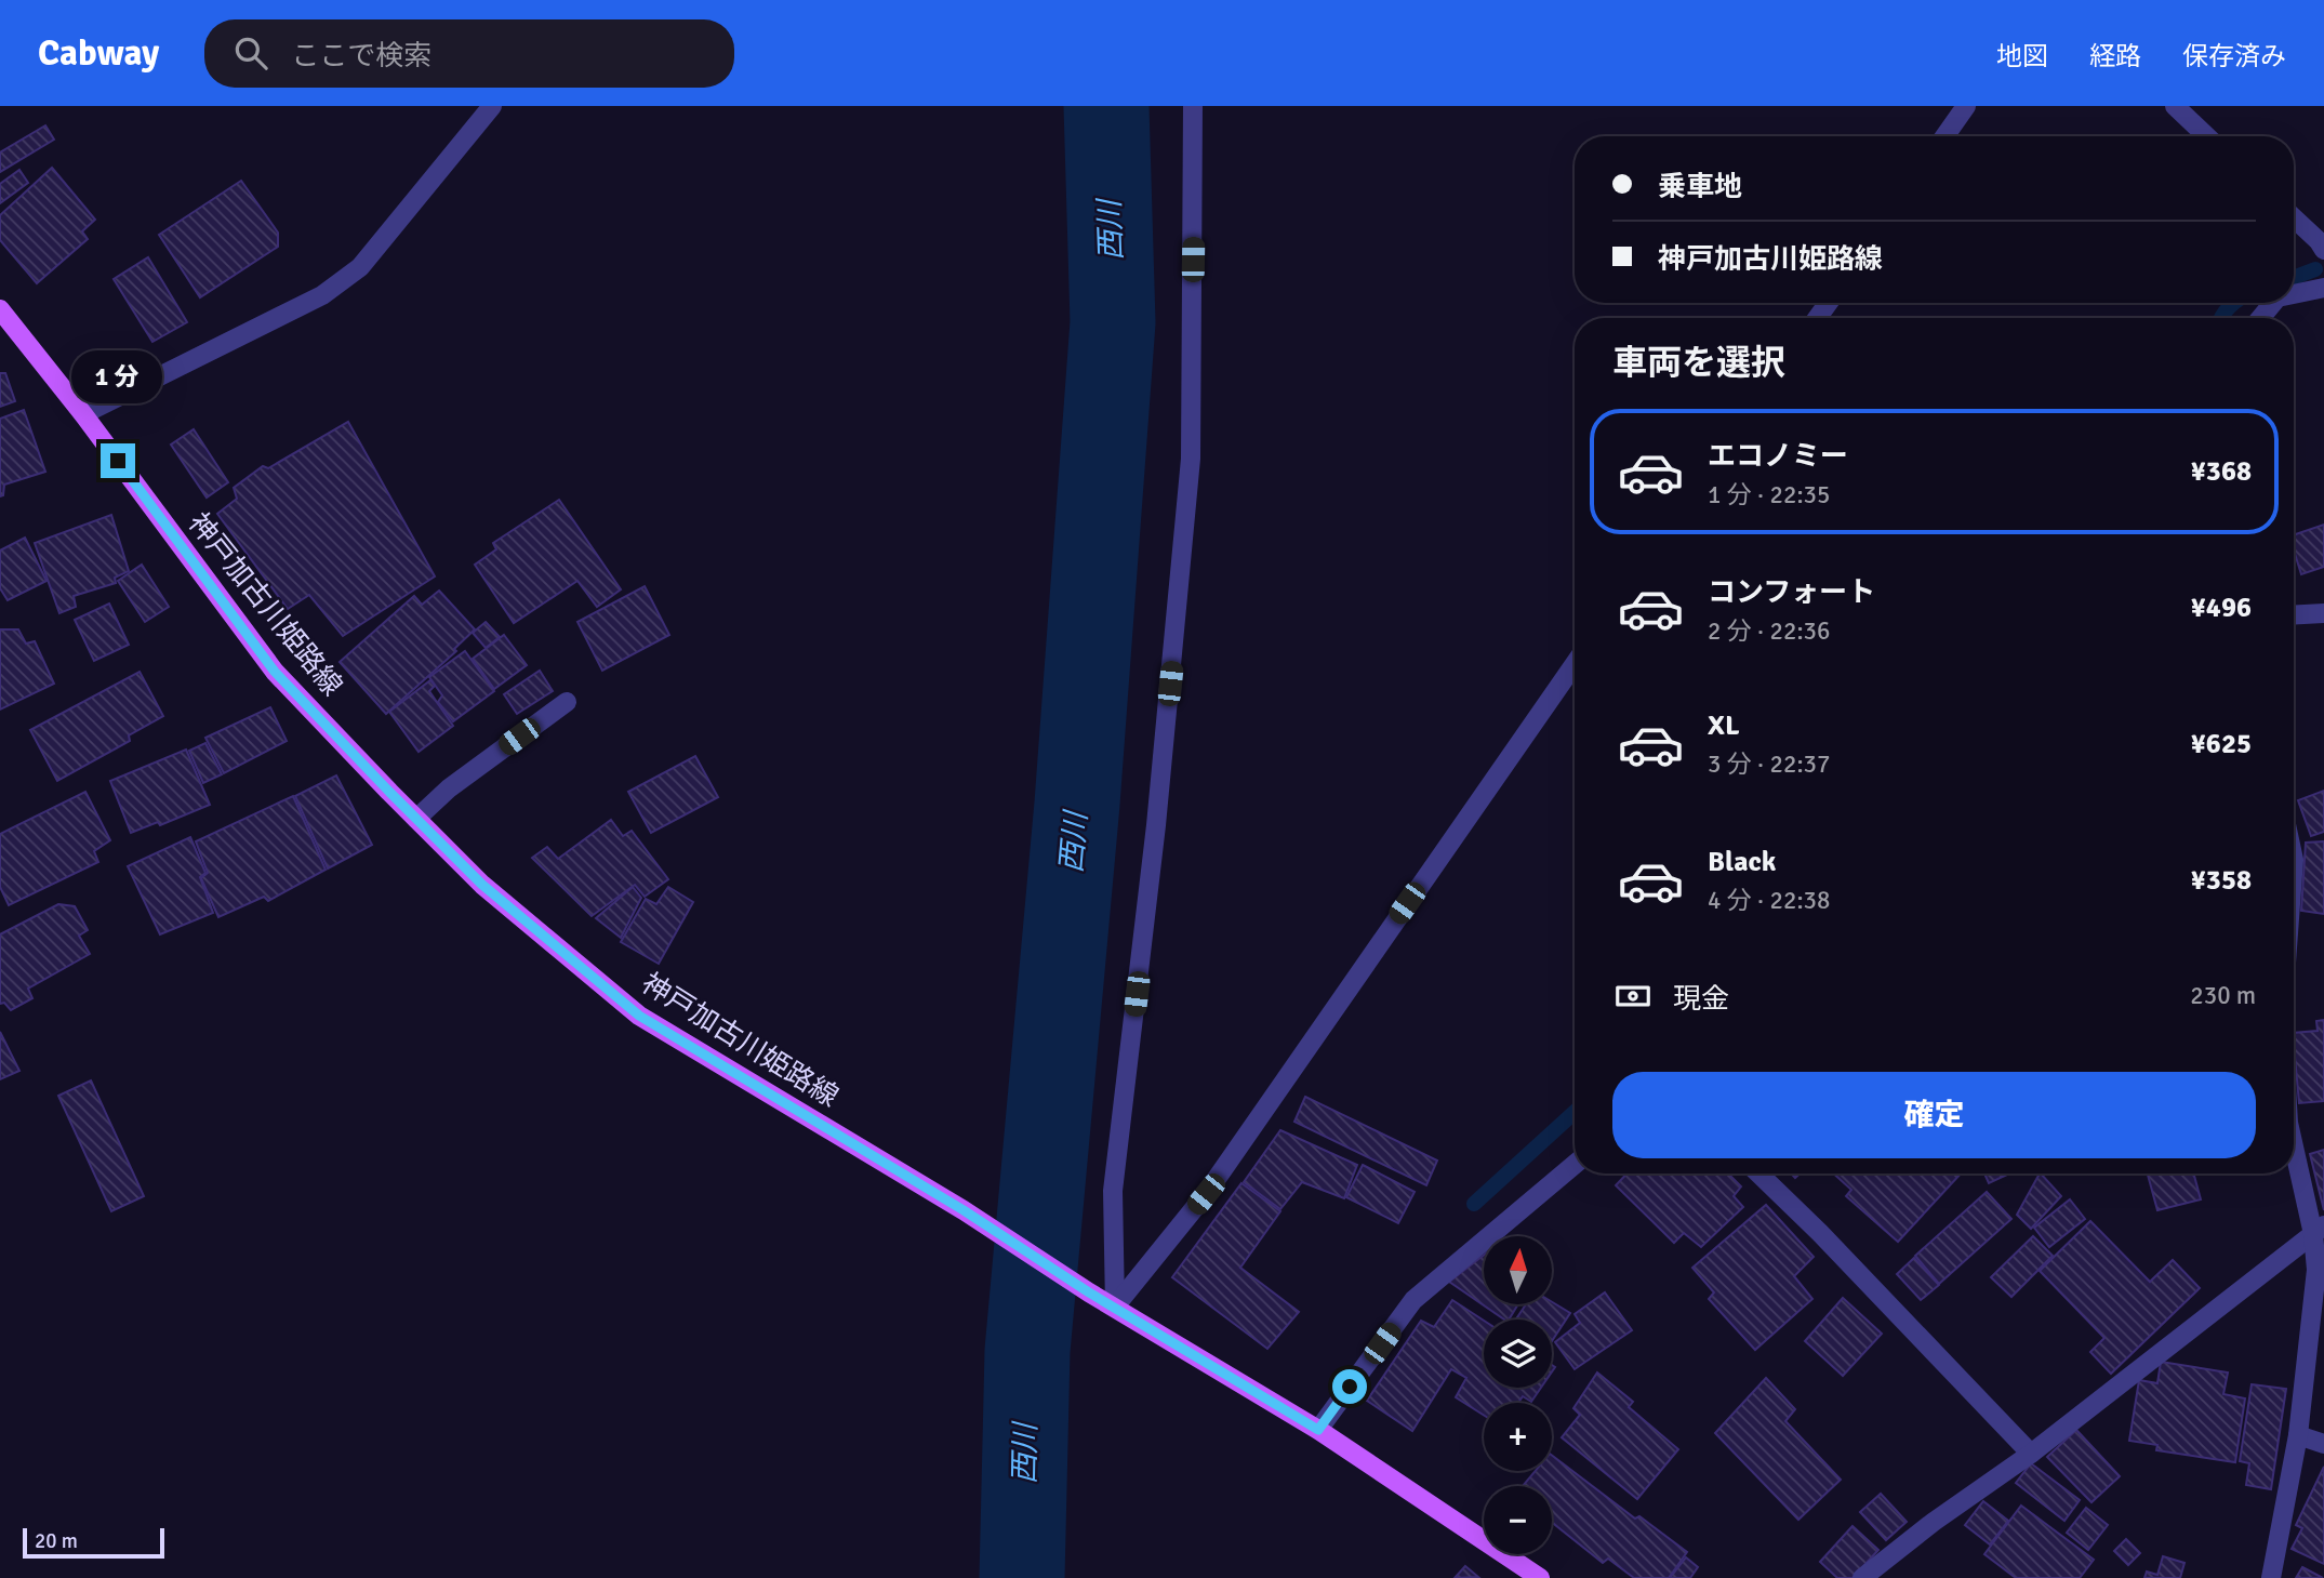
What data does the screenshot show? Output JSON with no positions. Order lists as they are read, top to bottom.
{
  "streets": {
    "main road": ["神戸加古川姫路線"]
  },
  "water": ["西川"],
  "scale_bar": "20 m",
  "north": "top",
  "page": {
    "header": "Cabway",
    "search": "ここで検索",
    "nav": ["地図", "経路", "保存済み"],
    "banner": ["乗車地", "神戸加古川姫路線"],
    "heading": "車両を選択",
    "bubble": "1 分",
    "list": [
      {
        "name": "エコノミー",
        "note": "1 分 · 22:35",
        "value": "¥368"
      },
      {
        "name": "コンフォート",
        "note": "2 分 · 22:36",
        "value": "¥496"
      },
      {
        "name": "XL",
        "note": "3 分 · 22:37",
        "value": "¥625"
      },
      {
        "name": "Black",
        "note": "4 分 · 22:38",
        "value": "¥358"
      }
    ],
    "pay": ["現金", "230 m"],
    "buttons": "確定",
    "map_buttons": ["+", "−"],
    "scale": "20 m"
  }
}
